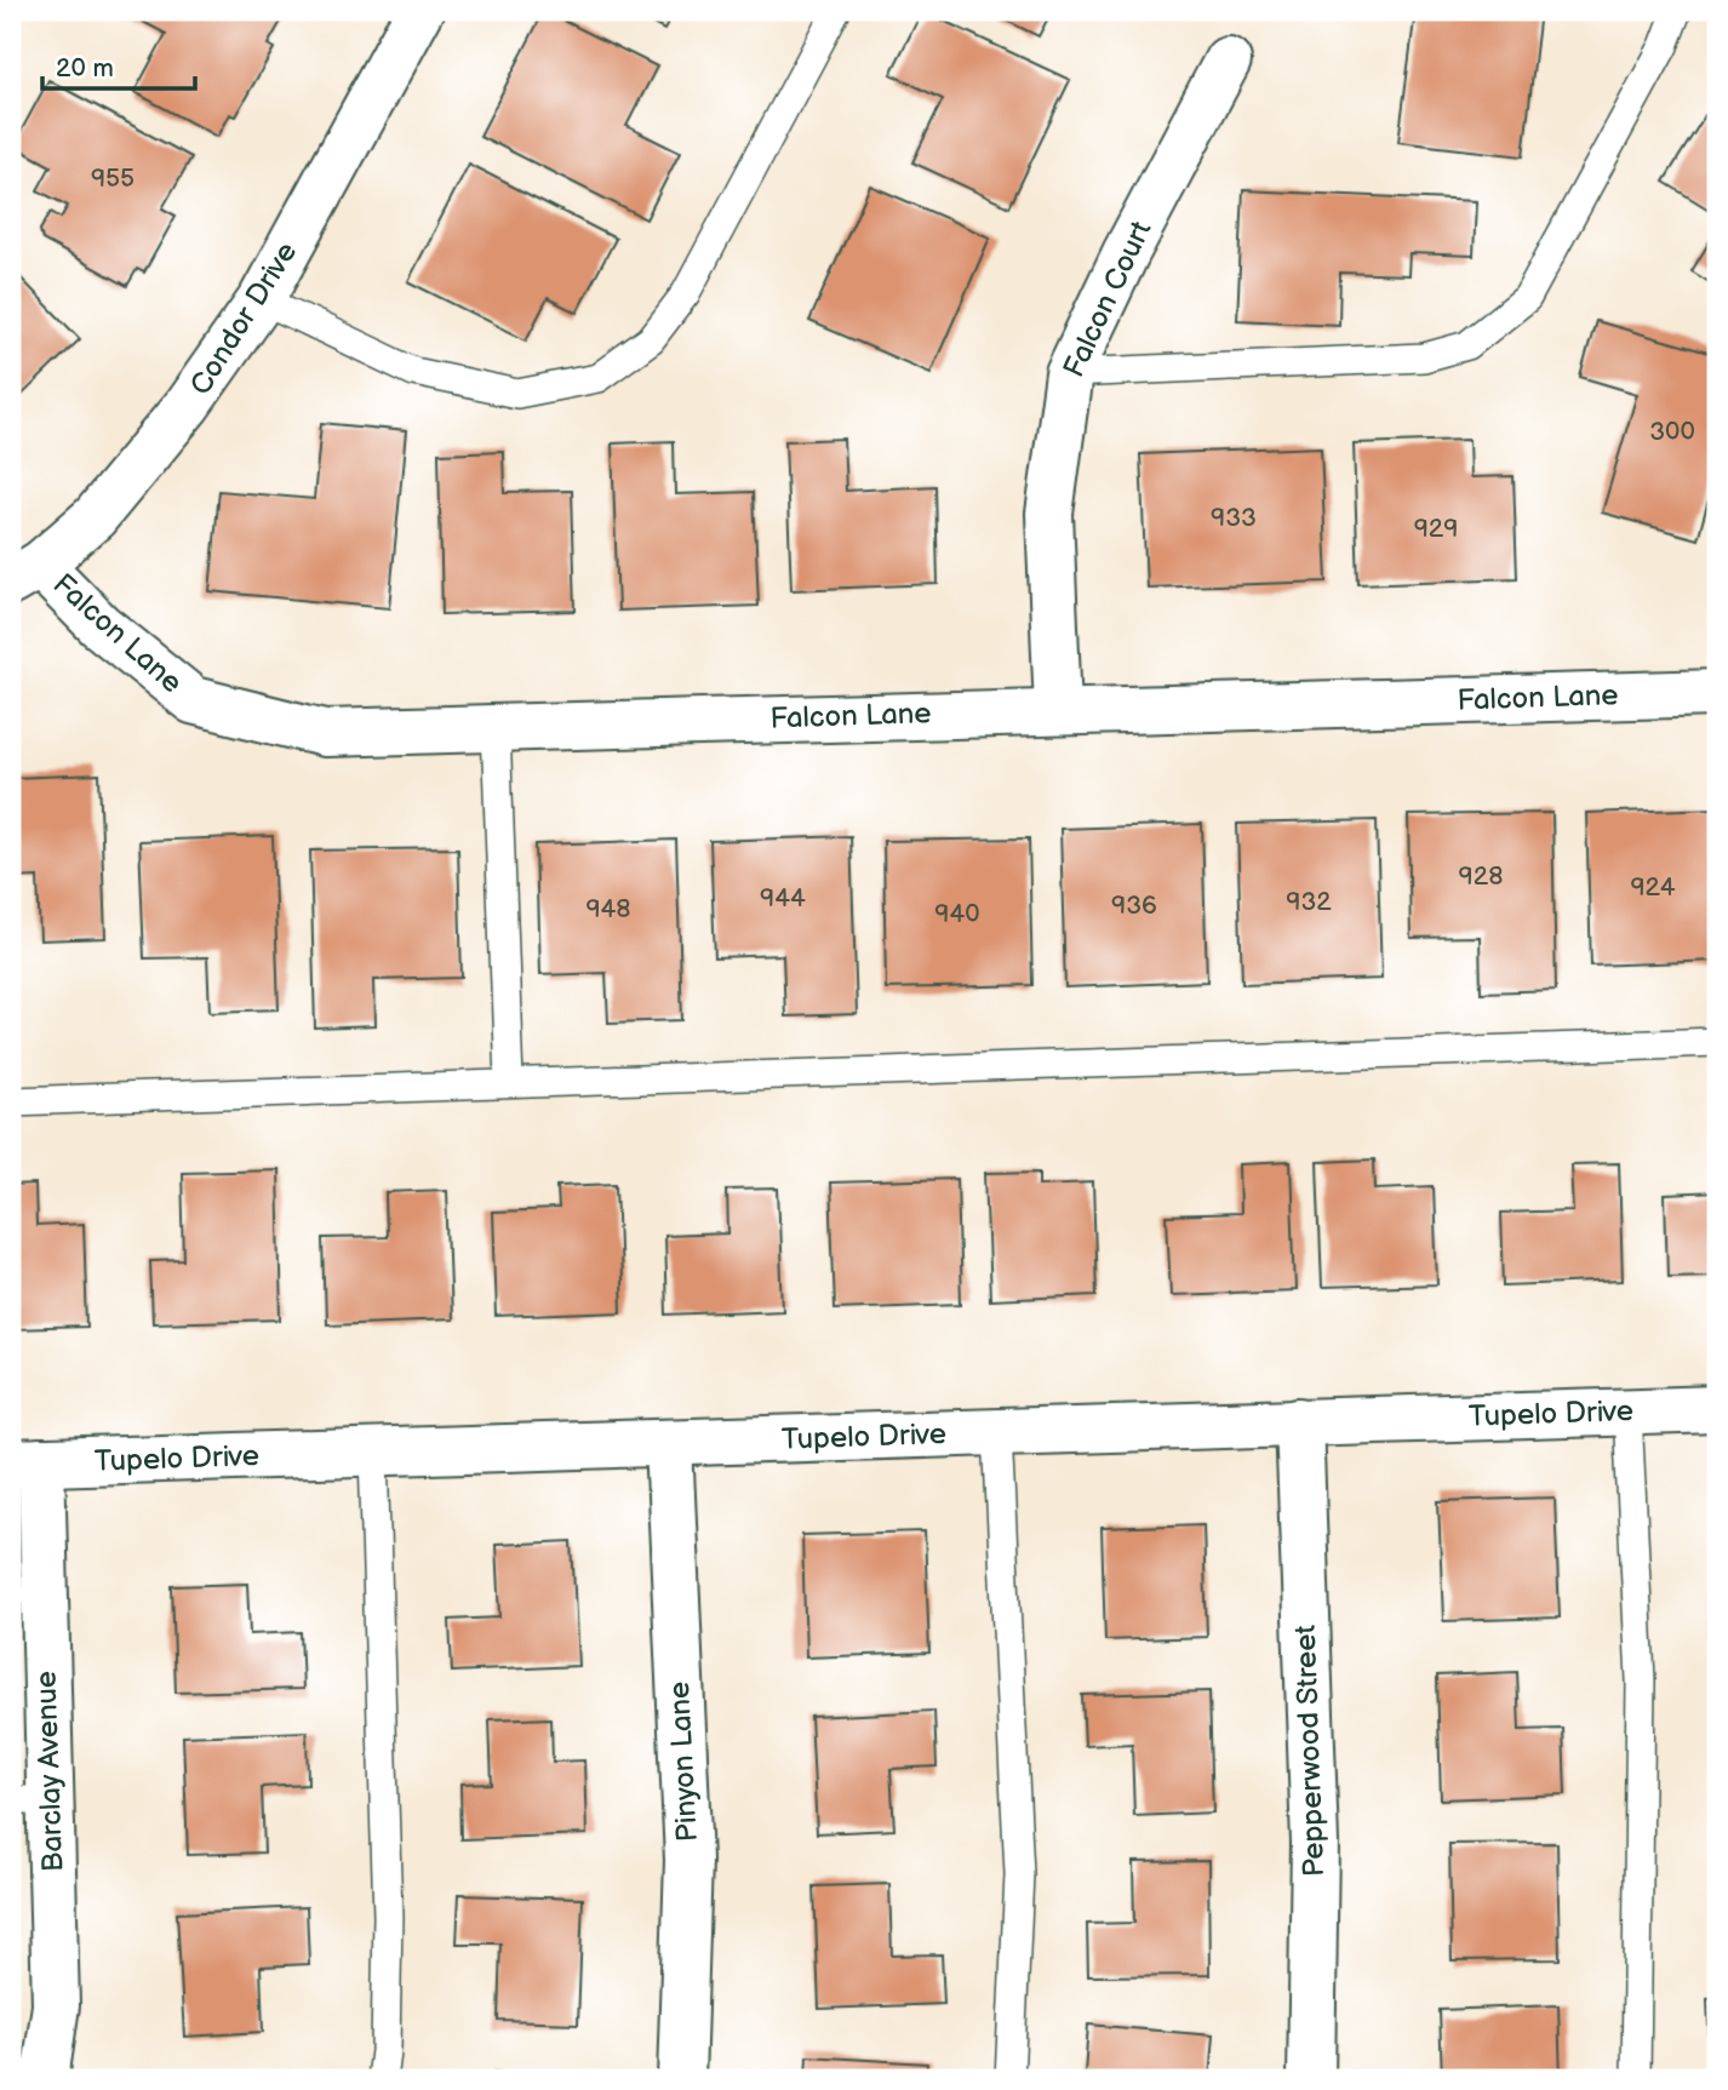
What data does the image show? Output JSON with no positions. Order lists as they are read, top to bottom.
{
  "streets": {
    "street": [
      "Falcon Court",
      "Condor Drive",
      "Falcon Lane",
      "Tupelo Drive",
      "Pepperwood Street",
      "Pinyon Lane",
      "Barclay Avenue"
    ]
  },
  "crossings": [
    ["Falcon Court", "Falcon Lane"],
    ["Condor Drive", "Falcon Lane"],
    ["Tupelo Drive", "Pepperwood Street"],
    ["Tupelo Drive", "Pinyon Lane"],
    ["Tupelo Drive", "Barclay Avenue"]
  ],
  "house_numbers": [
    "955",
    "300",
    "933",
    "929",
    "928",
    "924",
    "944",
    "932",
    "936",
    "948",
    "940"
  ],
  "scale_bar": "20 m"
}
